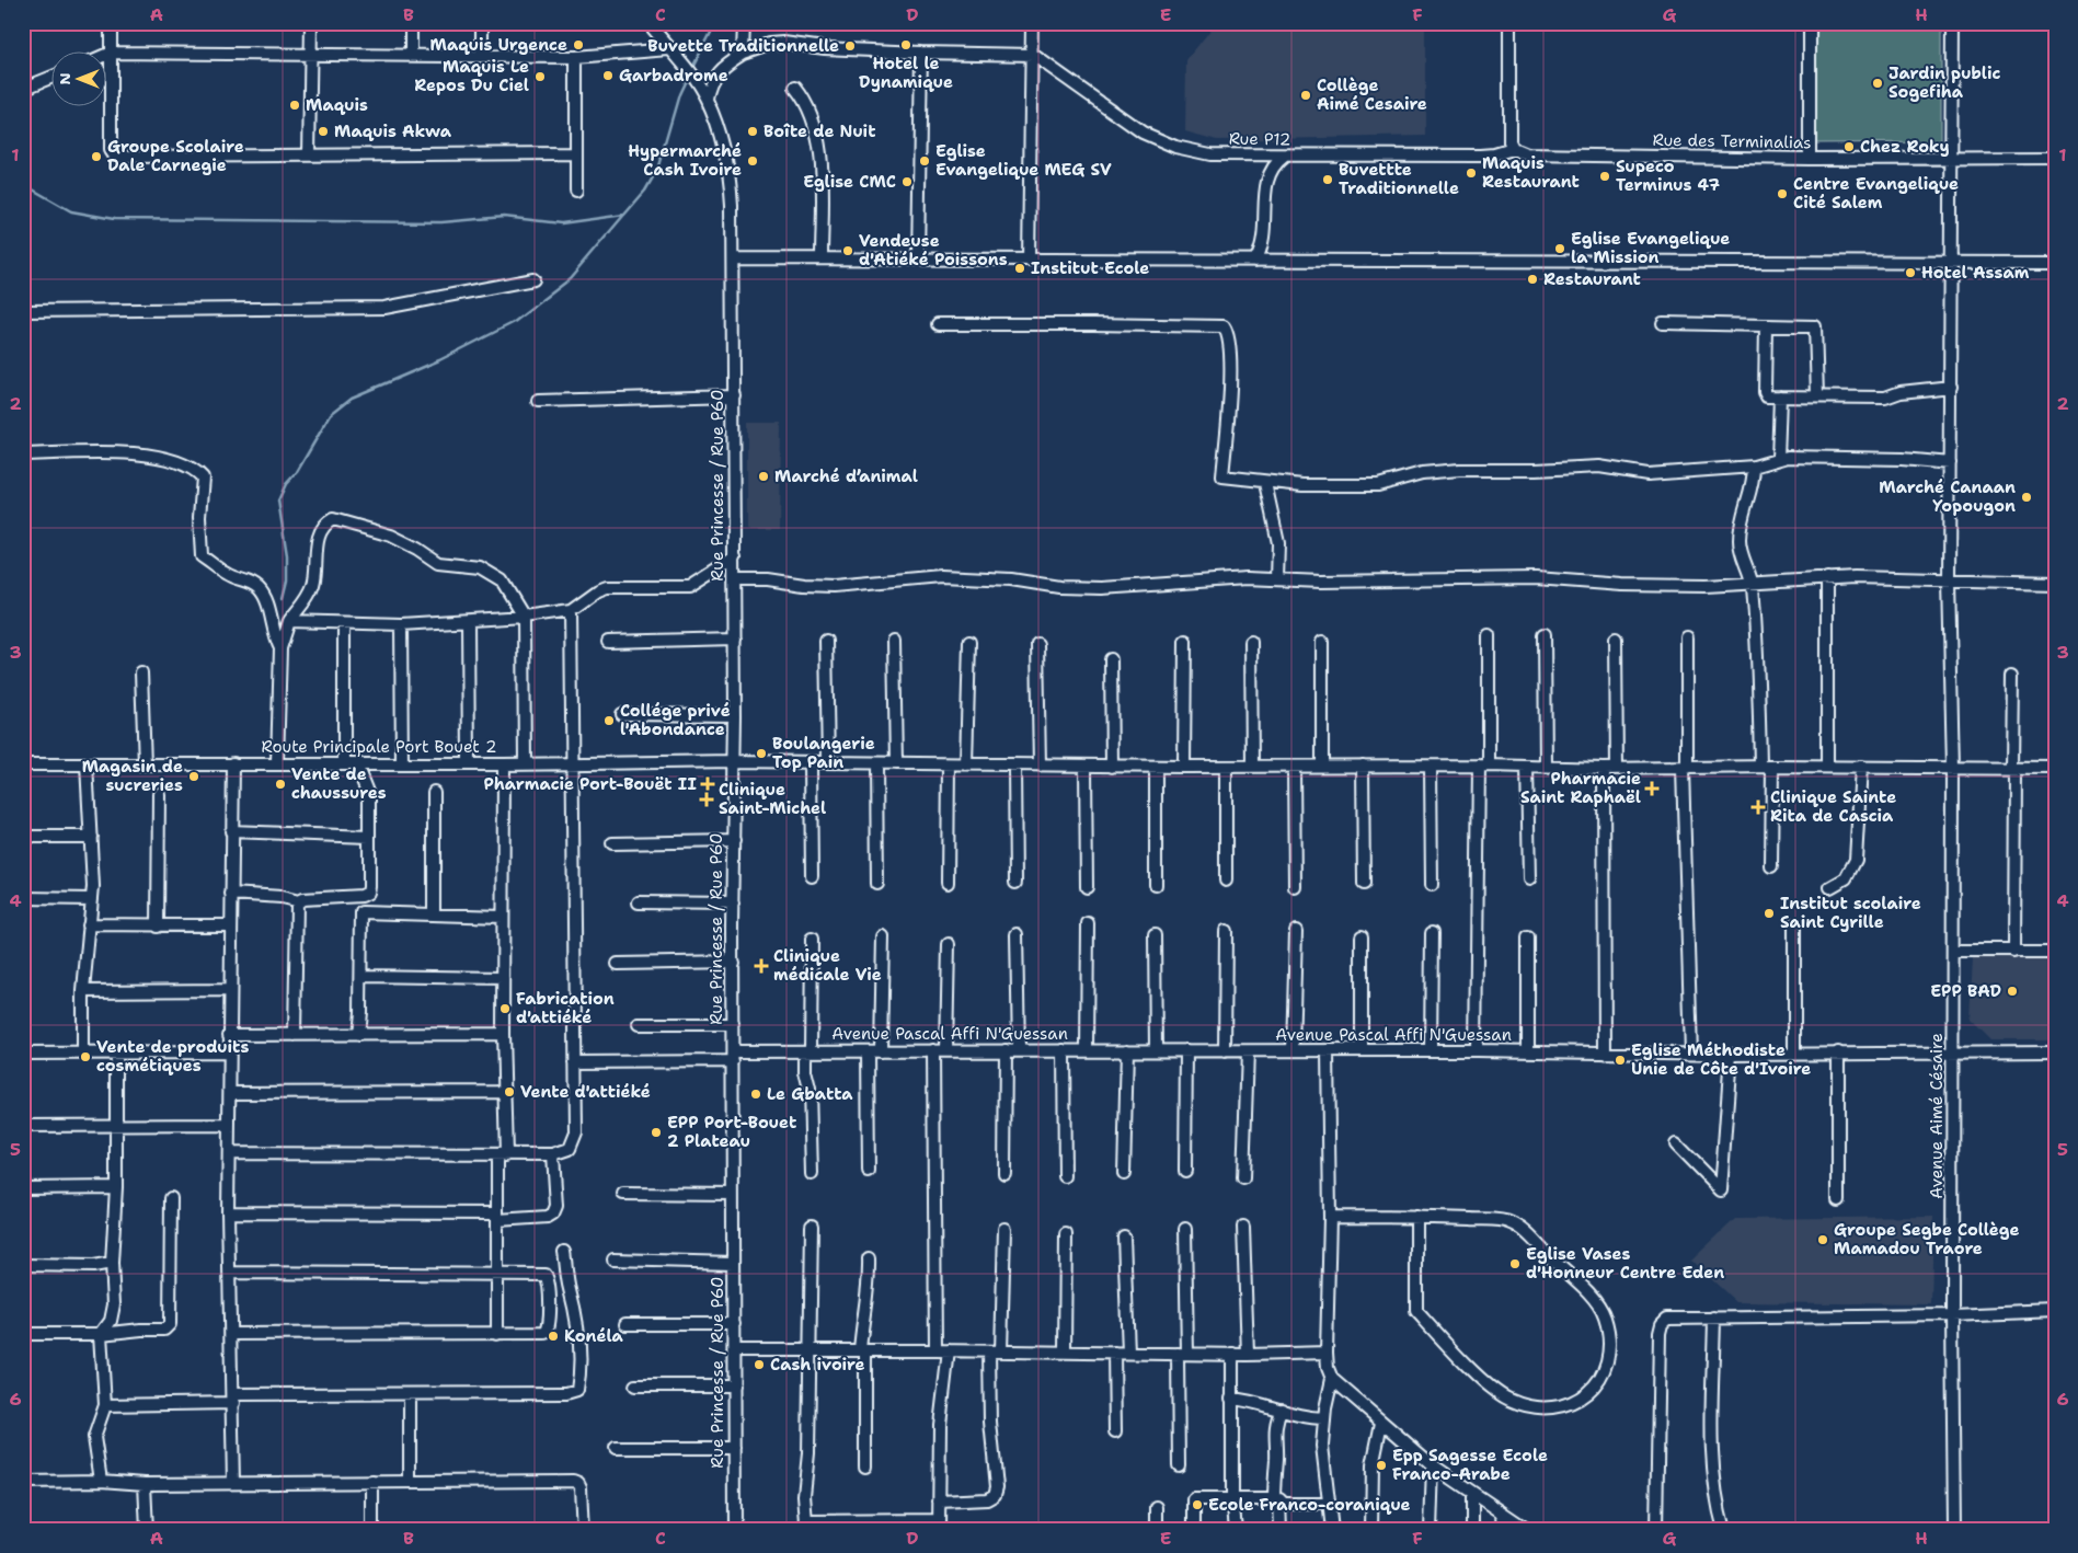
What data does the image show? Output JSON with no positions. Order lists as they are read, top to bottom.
{
  "streets": {
    "street": [
      "Rue P12",
      "Rue des Terminalias",
      "Rue Princesse / Rue P60",
      "Route Principale Port Bouet 2",
      "Avenue Pascal Affi N'Guessan",
      "Avenue Aimé Césaire"
    ]
  },
  "crossings": [
    ["Rue P12", "Rue des Terminalias"],
    ["Rue des Terminalias", "Avenue Aimé Césaire"],
    ["Rue Princesse / Rue P60", "Route Principale Port Bouet 2"],
    ["Rue Princesse / Rue P60", "Avenue Pascal Affi N'Guessan"],
    ["Route Principale Port Bouet 2", "Avenue Aimé Césaire"],
    ["Avenue Pascal Affi N'Guessan", "Avenue Aimé Césaire"]
  ],
  "places": {
    "other": [
      "Maquis Urgence",
      "Hotel le Dynamique",
      "Buvette Traditionnelle",
      "Garbadrome",
      "Maquis Le Repos Du Ciel",
      "Jardin public Sogefiha",
      "Collège Aimé Cesaire",
      "Maquis",
      "Maquis Akwa",
      "Boîte de Nuit",
      "Chez Roky",
      "Groupe Scolaire Dale Carnegie",
      "Hypermarché Cash Ivoire",
      "Eglise Evangelique MEG SV",
      "Maquis Restaurant",
      "Supeco Terminus 47",
      "Buvettte Traditionnelle",
      "Eglise CMC",
      "Centre Evangelique Cité Salem",
      "Eglise Evangelique la Mission",
      "Vendeuse d'Atiéké Poissons",
      "Institut Ecole",
      "Hotel Assam",
      "Restaurant",
      "Marché d’animal",
      "Marché Canaan Yopougon",
      "Collége privé l'Abondance",
      "Boulangerie Top Pain",
      "Magasin de sucreries",
      "Vente de chaussures",
      "Institut scolaire Saint Cyrille",
      "EPP BAD",
      "Fabrication d'attiéké",
      "Vente de produits cosmétiques",
      "Eglise Méthodiste Unie de Côte d'Ivoire",
      "Vente d'attiéké",
      "Le Gbatta",
      "EPP Port-Bouet 2 Plateau",
      "Groupe Segbe Collège Mamadou Traore",
      "Eglise Vases d'Honneur Centre Eden",
      "Konéla",
      "Cash ivoire",
      "Epp Sagesse Ecole Franco-Arabe",
      "Ecole Franco-coranique"
    ],
    "health": [
      "Pharmacie Port-Bouët II",
      "Pharmacie Saint Raphaël",
      "Clinique Saint-Michel",
      "Clinique Sainte Rita de Cascia",
      "Clinique médicale Vie"
    ]
  },
  "north": "left",
  "grid": {
    "columns": [
      "A",
      "B",
      "C",
      "D",
      "E",
      "F",
      "G",
      "H"
    ],
    "rows": [
      "1",
      "2",
      "3",
      "4",
      "5",
      "6"
    ]
  }
}
